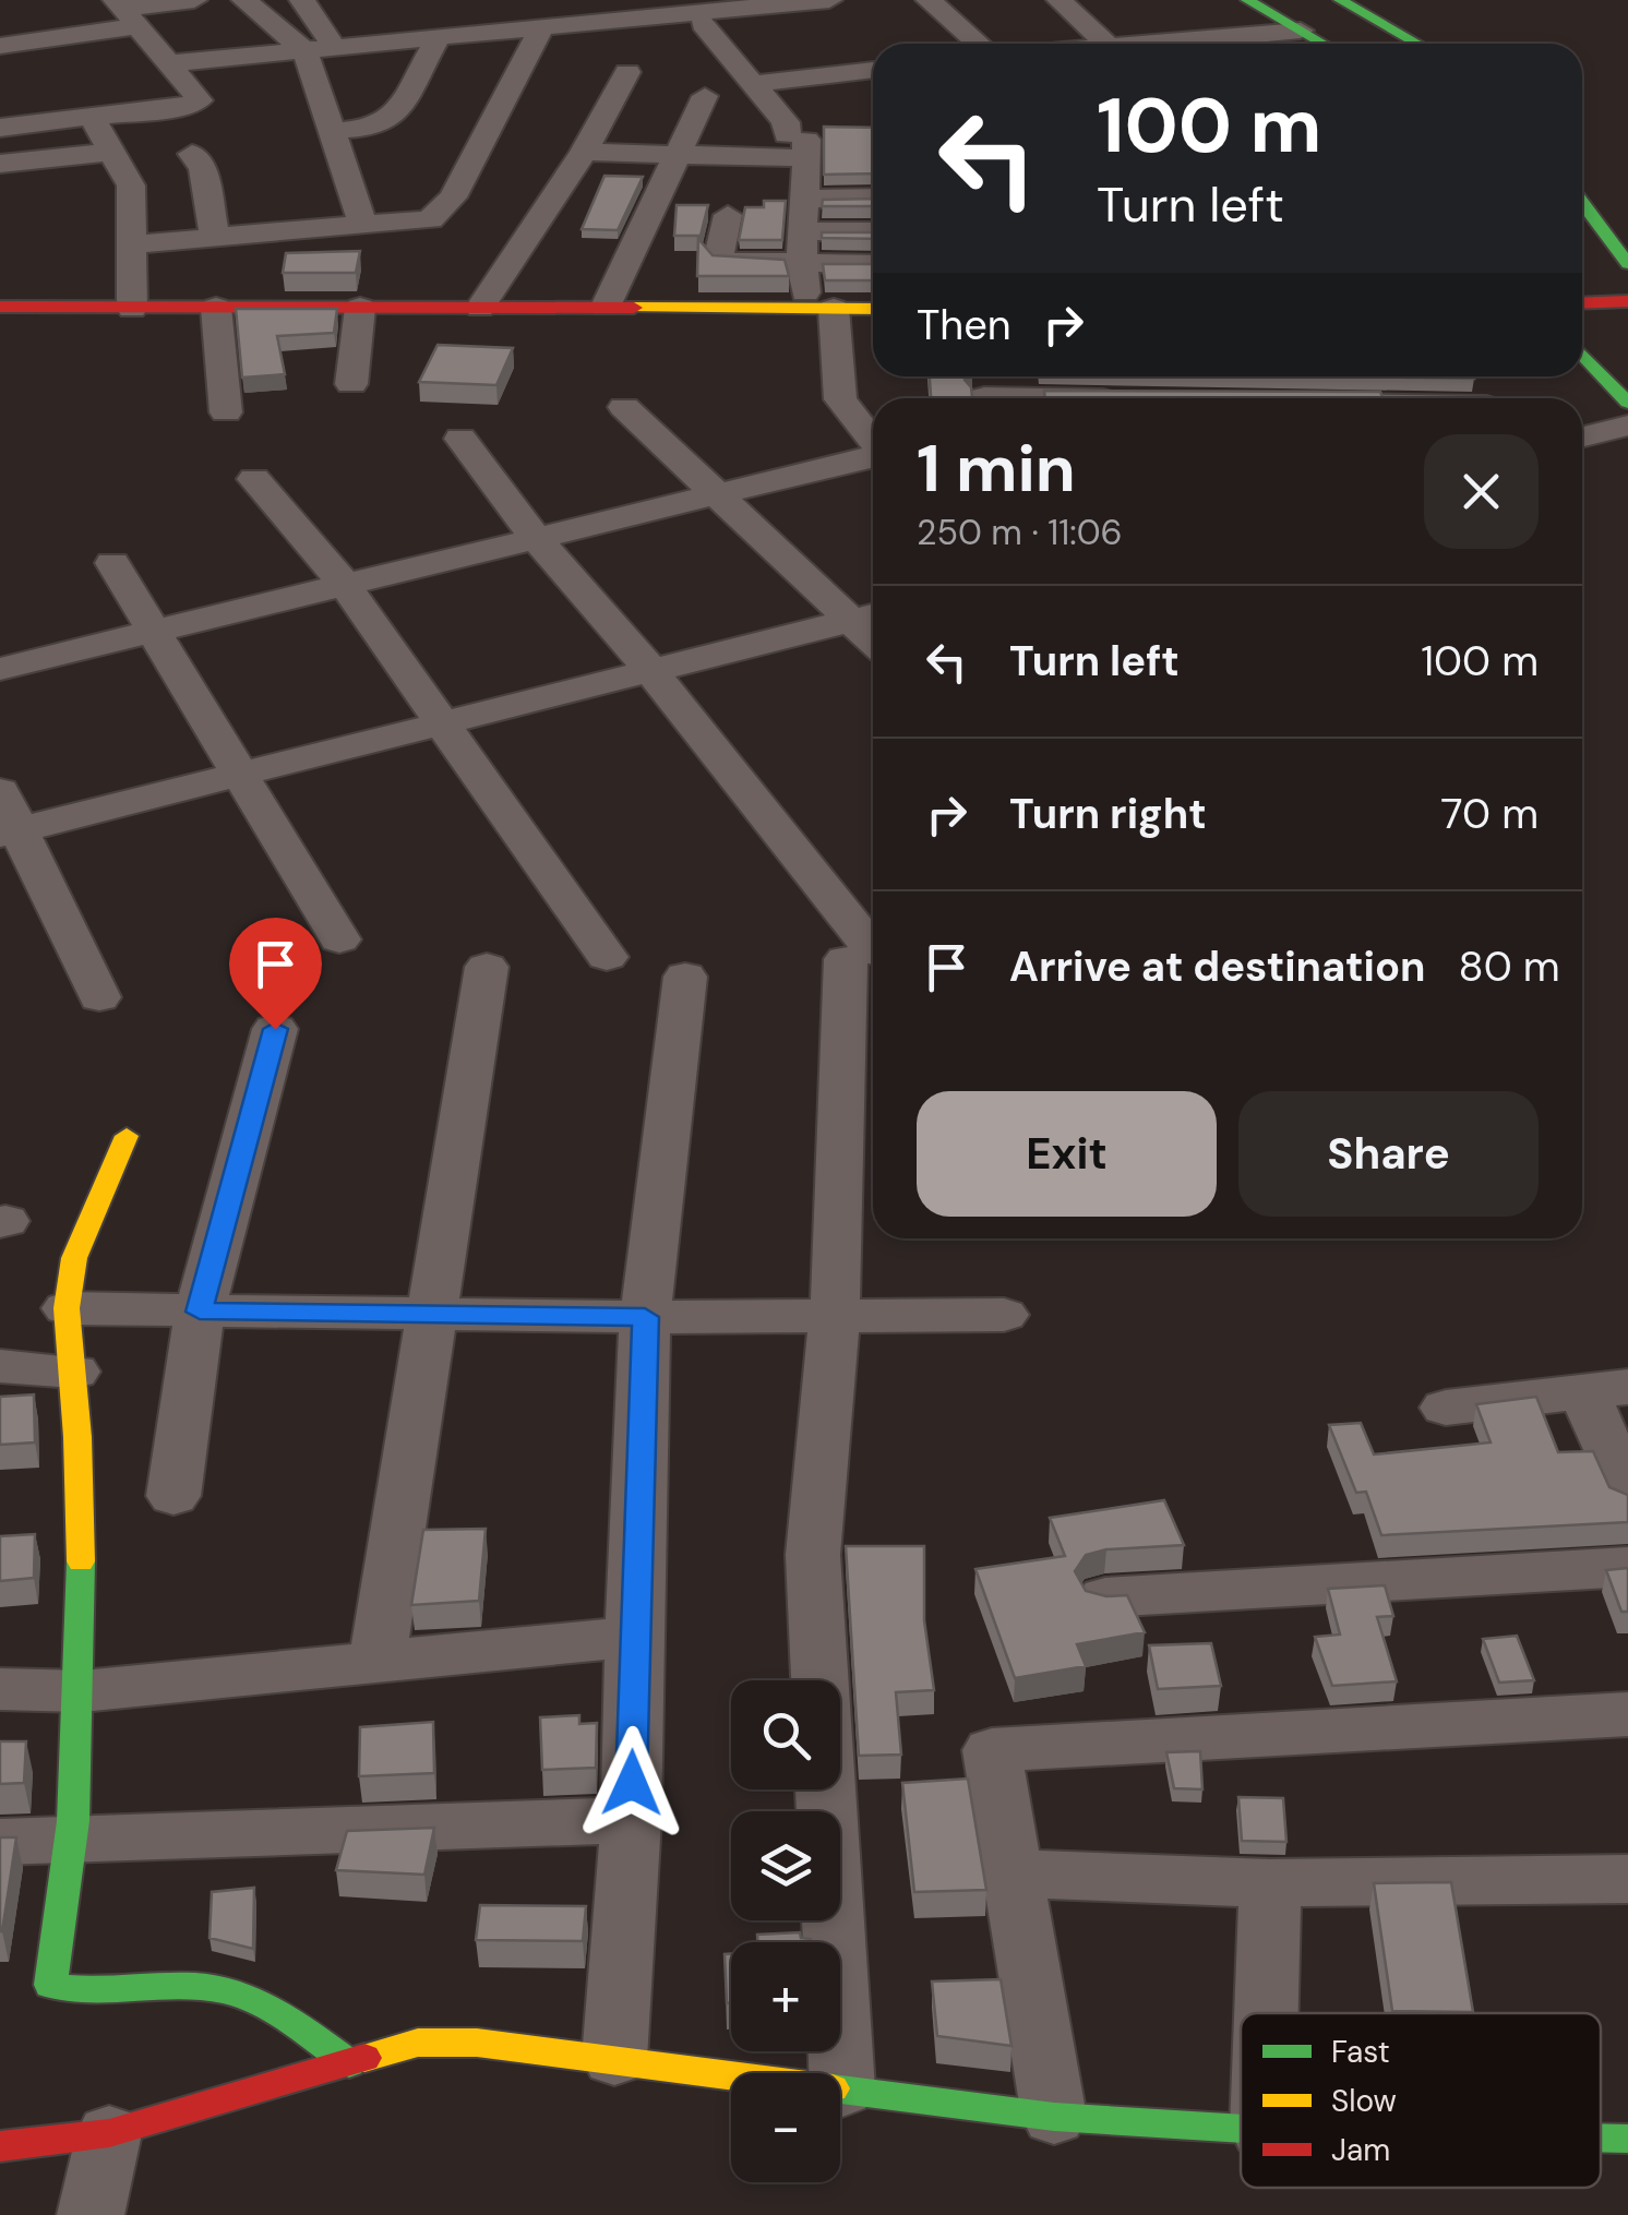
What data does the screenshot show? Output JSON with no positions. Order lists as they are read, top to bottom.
{
  "legend": ["Fast", "Slow", "Jam"],
  "page": {
    "turn": ["100 m", "Turn left"],
    "then": "Then",
    "heading": ["1 min", "250 m · 11:06"],
    "list": [
      {
        "name": "Turn left",
        "value": "100 m"
      },
      {
        "name": "Turn right",
        "value": "70 m"
      },
      {
        "name": "Arrive at destination",
        "value": "80 m"
      }
    ],
    "buttons": ["Exit", "Share"],
    "map_buttons": ["+", "−"]
  }
}
